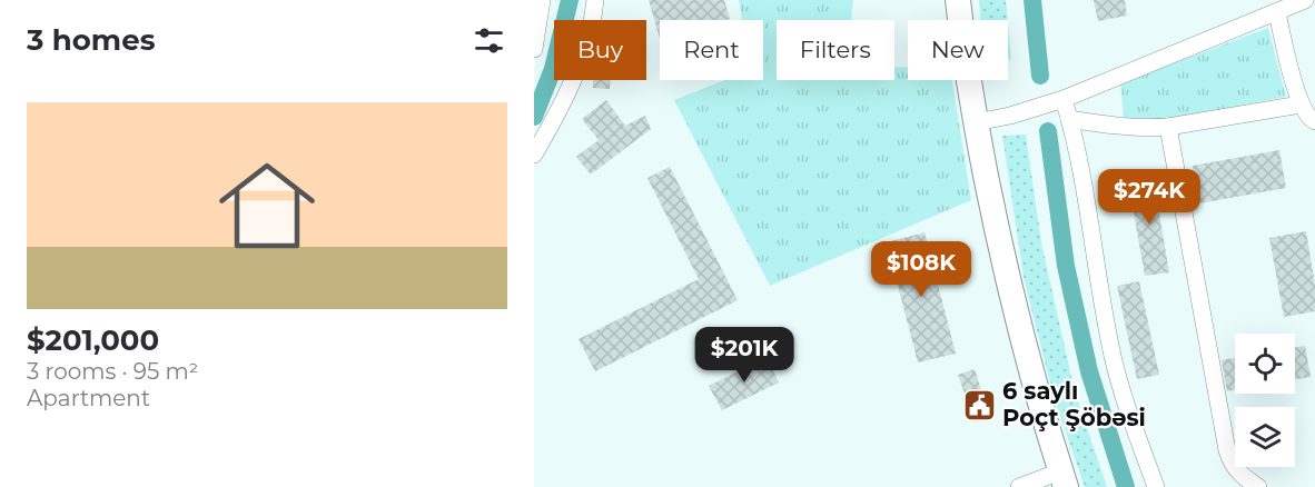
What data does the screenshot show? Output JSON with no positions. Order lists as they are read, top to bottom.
{
  "places": {
    "public building": ["6 saylı Poçt Şöbəsi"]
  },
  "page": {
    "heading": "3 homes",
    "chip": [
      "Buy",
      "Rent",
      "Filters",
      "New"
    ],
    "list": [
      {
        "name": "$201,000",
        "note": "3 rooms · 95 m² · Apartment"
      }
    ],
    "price": ["$274K", "$108K", "$201K"]
  }
}
